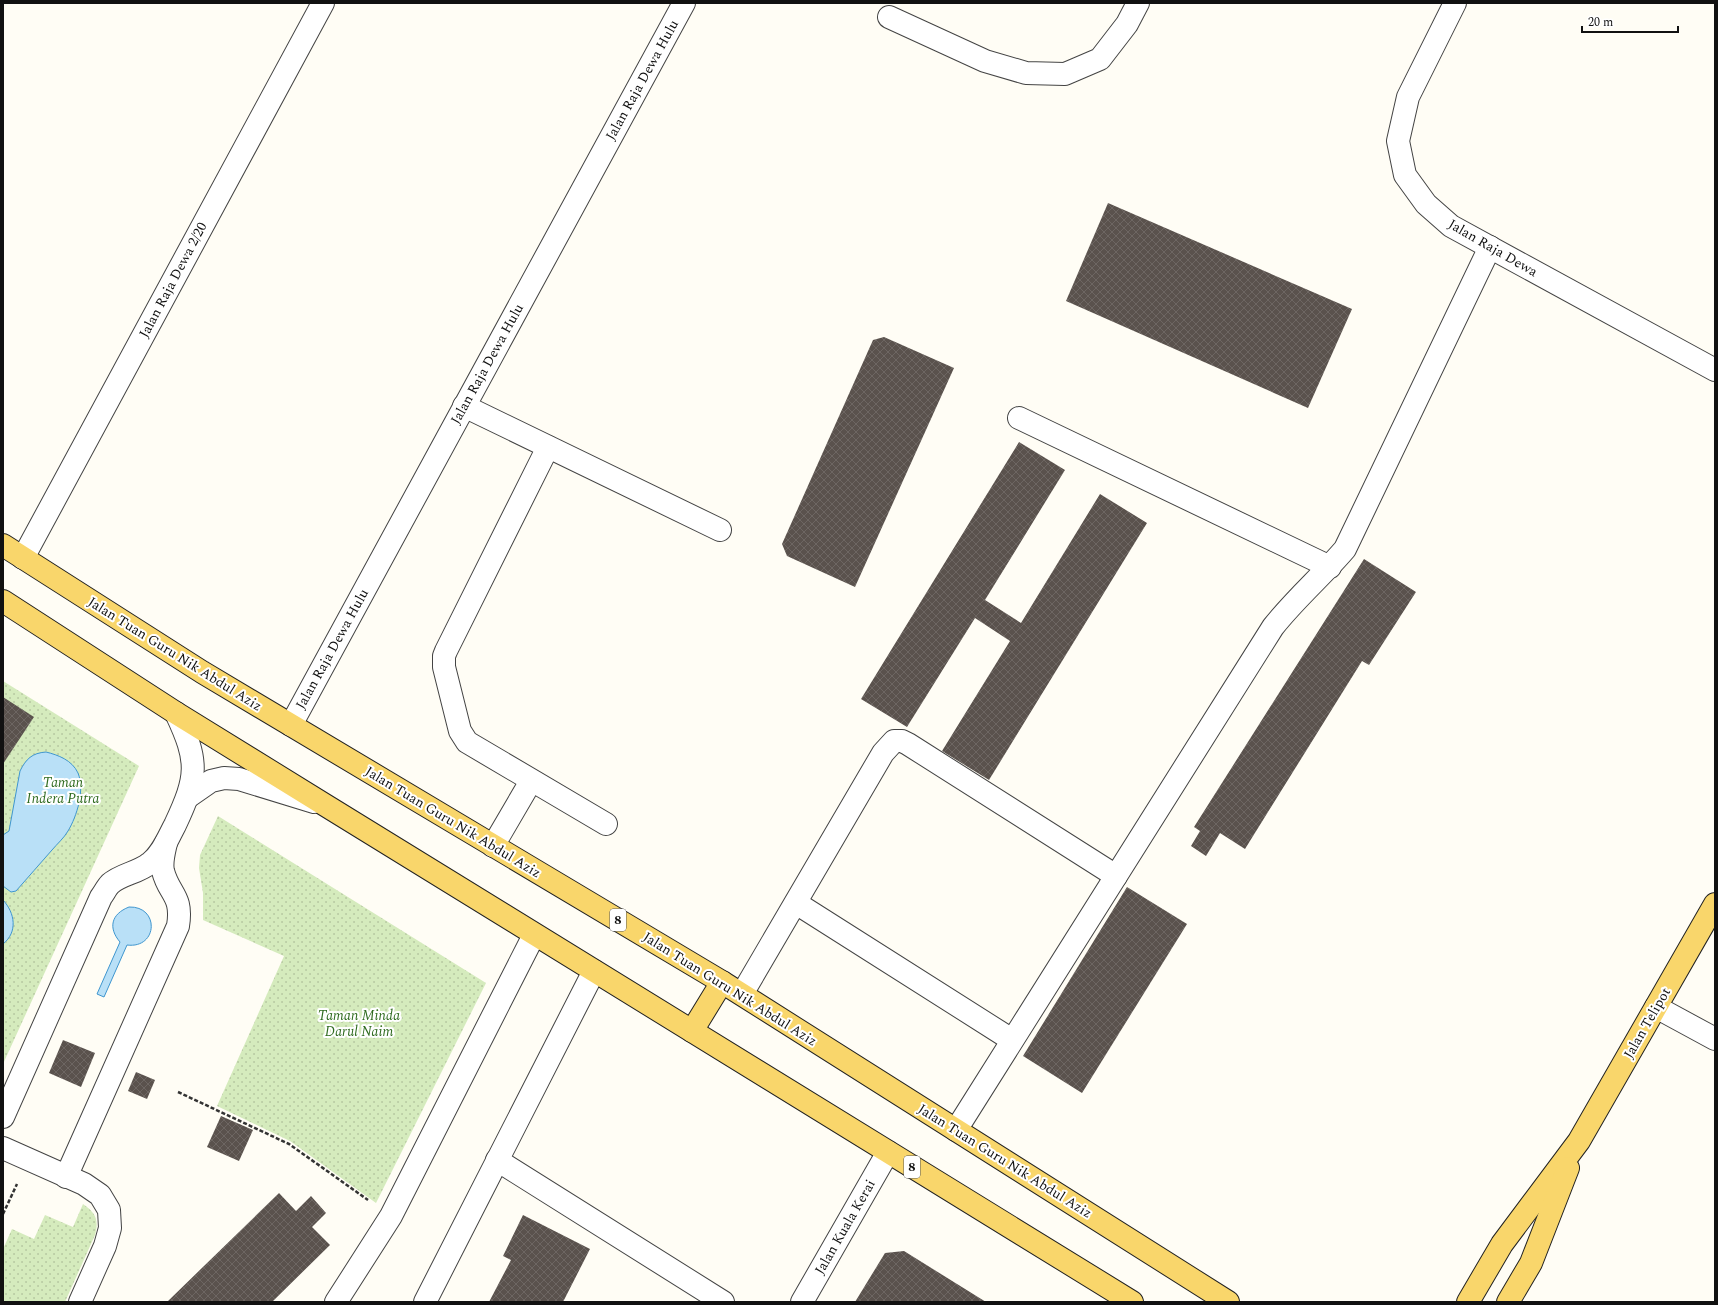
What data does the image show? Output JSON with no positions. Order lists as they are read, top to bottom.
{
  "streets": {
    "main road": ["Jalan Tuan Guru Nik Abdul Aziz", "8", "Jalan Telipot"],
    "street": [
      "Jalan Raja Dewa Hulu",
      "Jalan Raja Dewa",
      "Jalan Raja Dewa 2/20",
      "Jalan Kuala Kerai"
    ]
  },
  "crossings": [
    ["Jalan Raja Dewa Hulu", "Jalan Tuan Guru Nik Abdul Aziz"],
    ["Jalan Raja Dewa 2/20", "Jalan Tuan Guru Nik Abdul Aziz"],
    ["8", "Jalan Kuala Kerai"]
  ],
  "parks": ["Taman Indera Putra", "Taman Minda Darul Naim"],
  "scale_bar": "20 m"
}
